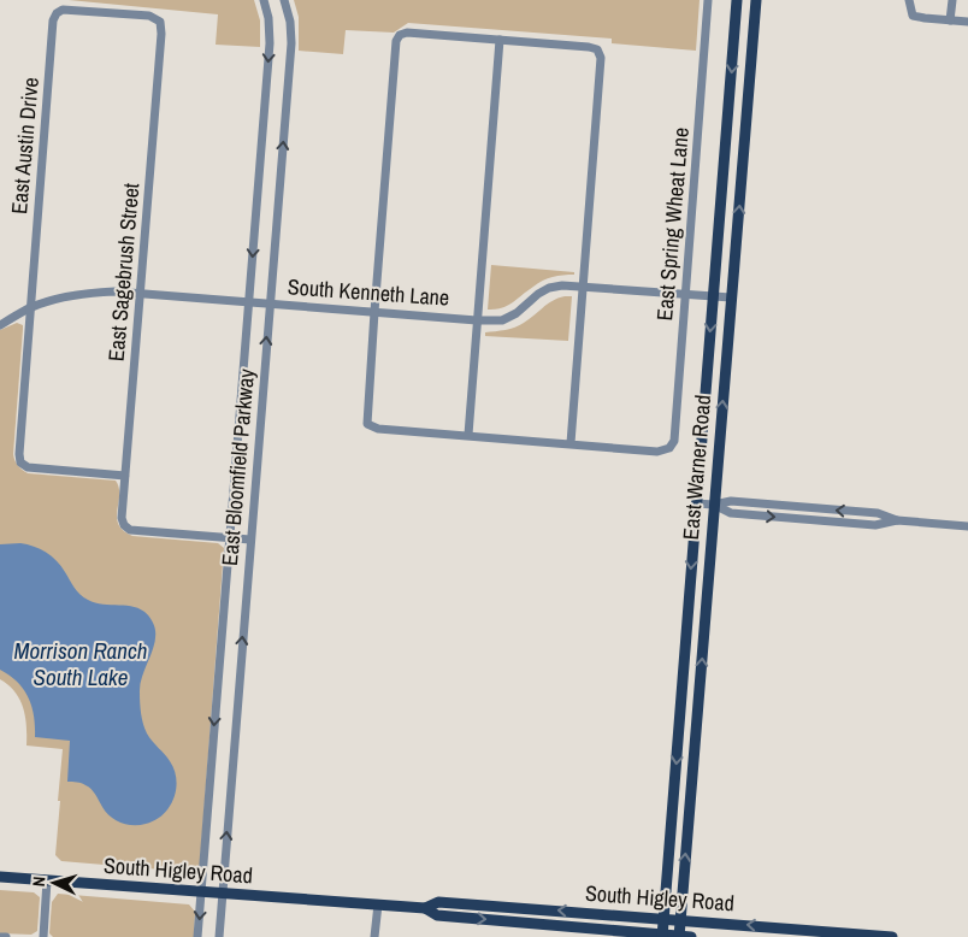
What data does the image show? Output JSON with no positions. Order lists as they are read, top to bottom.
{
  "streets": {
    "main road": ["East Warner Road", "South Higley Road"],
    "street": [
      "East Austin Drive",
      "East Spring Wheat Lane",
      "East Sagebrush Street",
      "South Kenneth Lane",
      "East Bloomfield Parkway"
    ]
  },
  "crossings": [
    ["East Austin Drive", "East Sagebrush Street"],
    ["East Austin Drive", "South Kenneth Lane"],
    ["East Spring Wheat Lane", "South Kenneth Lane"],
    ["East Sagebrush Street", "South Kenneth Lane"],
    ["East Sagebrush Street", "East Bloomfield Parkway"],
    ["South Kenneth Lane", "East Bloomfield Parkway"],
    ["South Kenneth Lane", "East Warner Road"],
    ["East Bloomfield Parkway", "South Higley Road"],
    ["East Warner Road", "South Higley Road"]
  ],
  "water": ["Morrison Ranch South Lake"],
  "north": "left"
}
